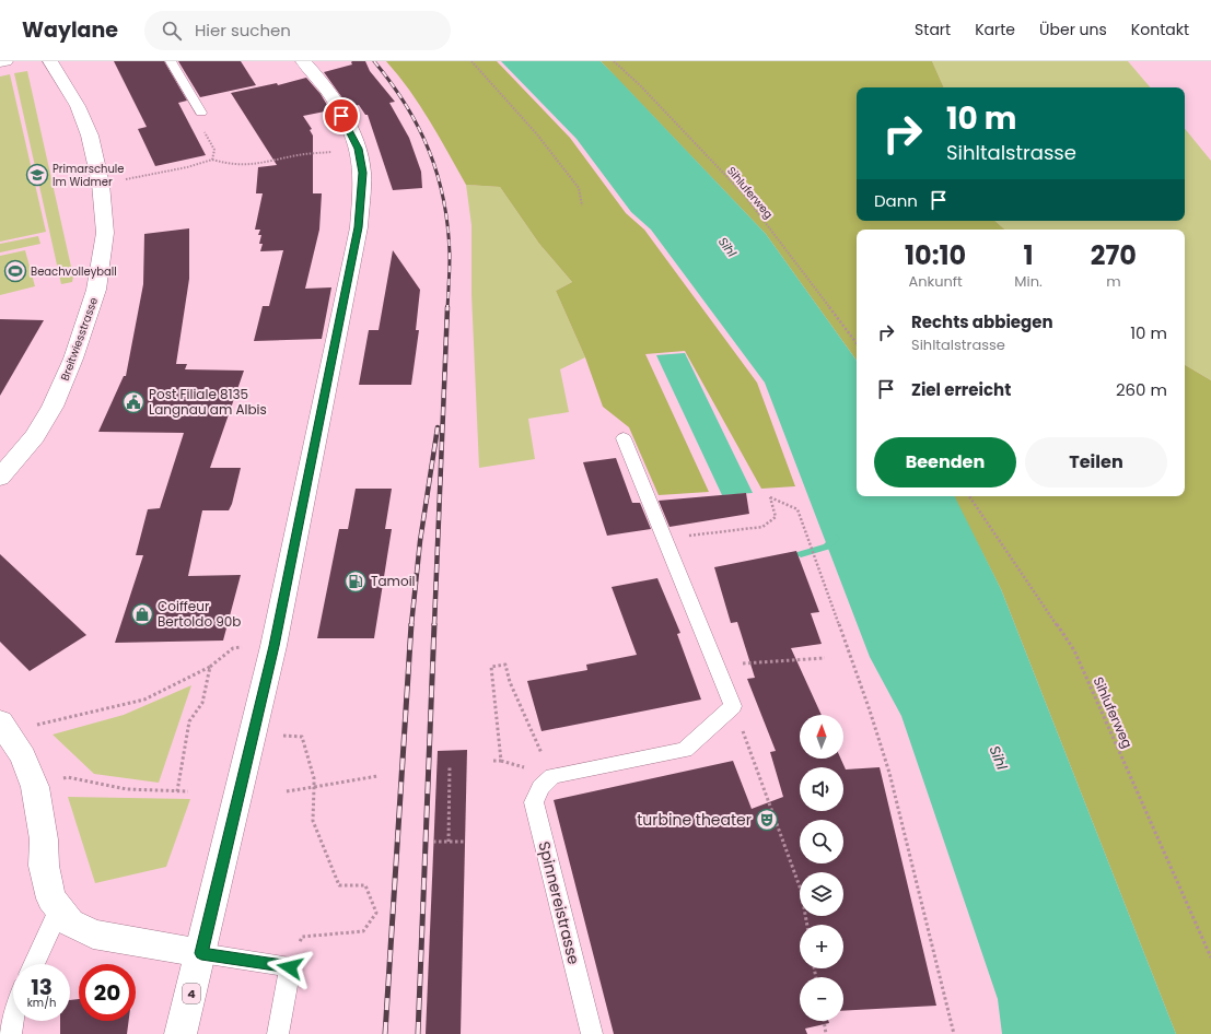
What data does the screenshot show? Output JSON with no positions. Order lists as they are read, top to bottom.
{
  "streets": {
    "main road": ["Breitwiesstrasse", "4"],
    "lane": ["Spinnereistrasse"],
    "path": ["Sihluferweg"]
  },
  "water": ["Sihl"],
  "places": {
    "school or university": ["Primarschule Im Widmer"],
    "sports": ["Beachvolleyball"],
    "public building": ["Post Filiale 8135 Langnau am Albis"],
    "fuel station": ["Tamoil"],
    "shop": ["Coiffeur Bertoldo 90b"],
    "theatre": ["turbine theater"]
  },
  "north": "top",
  "page": {
    "header": "Waylane",
    "search": "Hier suchen",
    "nav": [
      "Start",
      "Karte",
      "Über uns",
      "Kontakt"
    ],
    "turn": ["10 m", "Sihltalstrasse"],
    "then": "Dann",
    "eta": [
      "10:10",
      "Ankunft",
      "1",
      "Min.",
      "270",
      "m"
    ],
    "list": [
      {
        "name": "Rechts abbiegen",
        "note": "Sihltalstrasse",
        "value": "10 m"
      },
      {
        "name": "Ziel erreicht",
        "value": "260 m"
      }
    ],
    "buttons": ["Beenden", "Teilen"],
    "map_buttons": ["+", "−"],
    "speed": "13 km/h",
    "limit": "20"
  }
}
